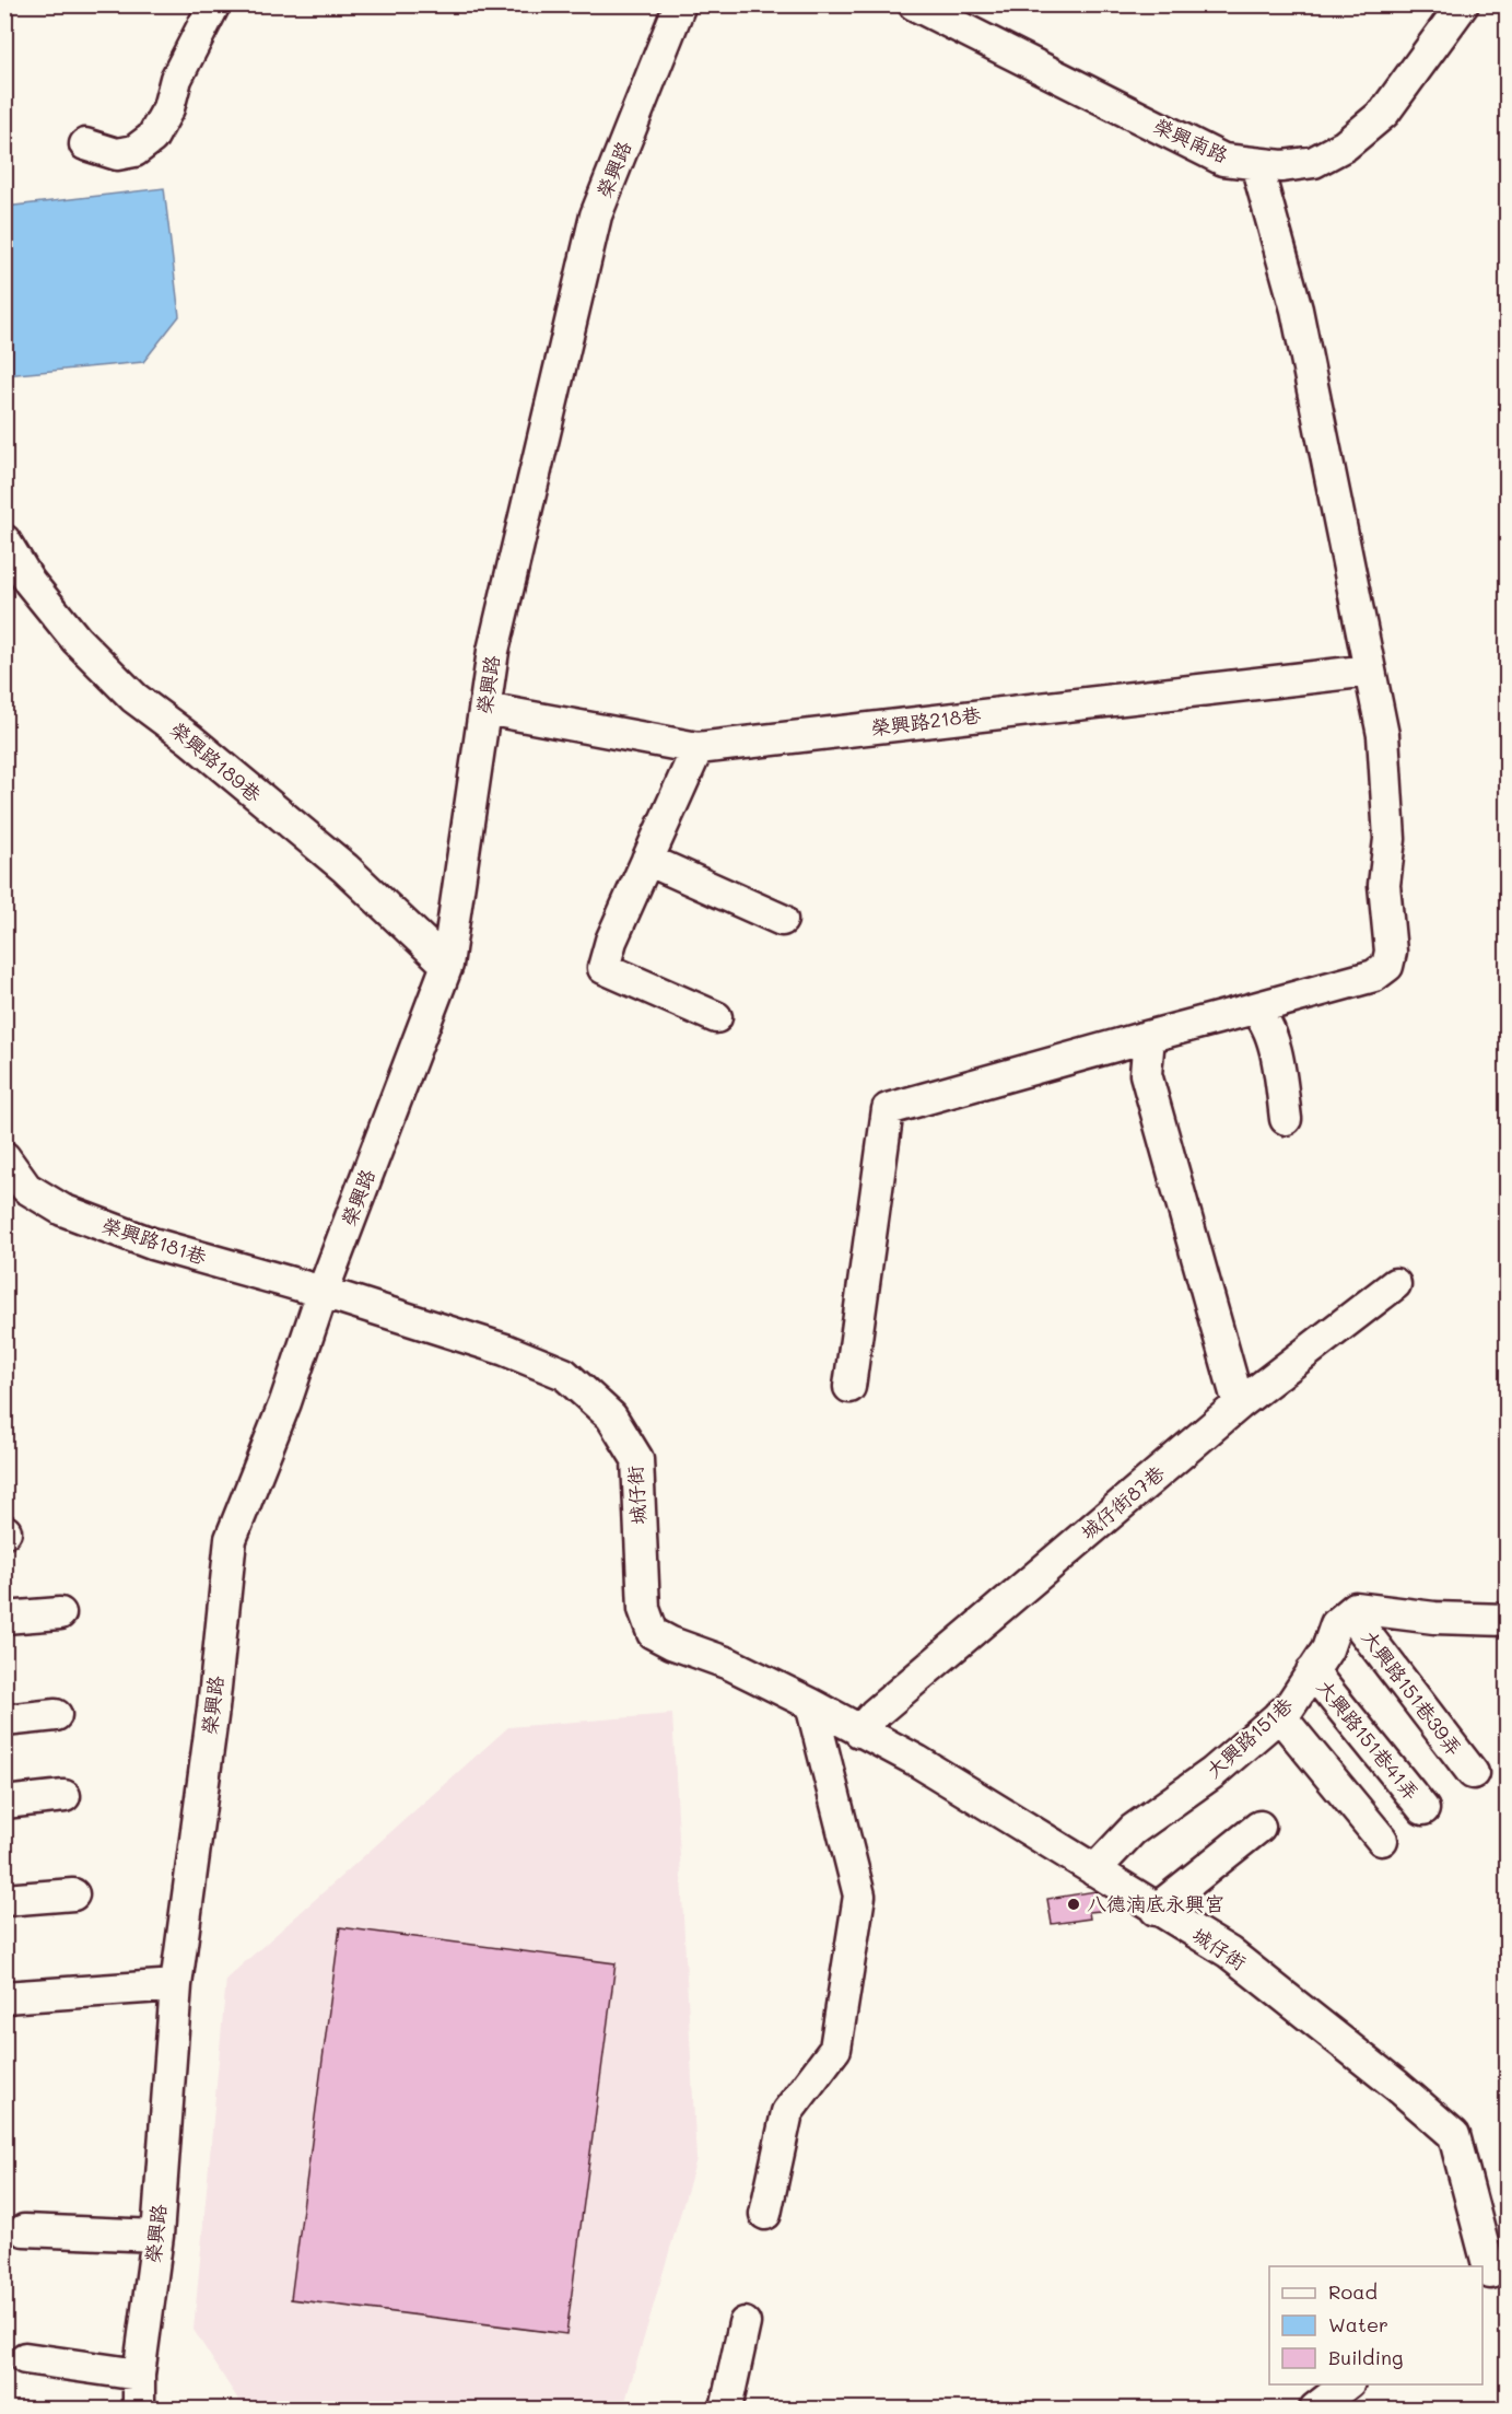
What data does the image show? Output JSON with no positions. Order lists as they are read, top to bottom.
{
  "streets": {
    "street": [
      "榮興南路",
      "榮興路",
      "榮興路218巷",
      "榮興路189巷",
      "榮興路181巷",
      "城仔街",
      "城仔街87巷",
      "大興路151巷39弄",
      "大興路151巷",
      "大興路151巷41弄"
    ]
  },
  "crossings": [
    ["榮興路", "榮興路218巷"],
    ["榮興路", "榮興路189巷"],
    ["榮興路", "榮興路181巷"],
    ["榮興路", "城仔街"],
    ["榮興路181巷", "城仔街"],
    ["城仔街", "城仔街87巷"],
    ["城仔街", "大興路151巷"],
    ["大興路151巷39弄", "大興路151巷"],
    ["大興路151巷", "大興路151巷41弄"]
  ],
  "places": ["八德湳底永興宮"],
  "legend": ["Road", "Water", "Building"]
}
